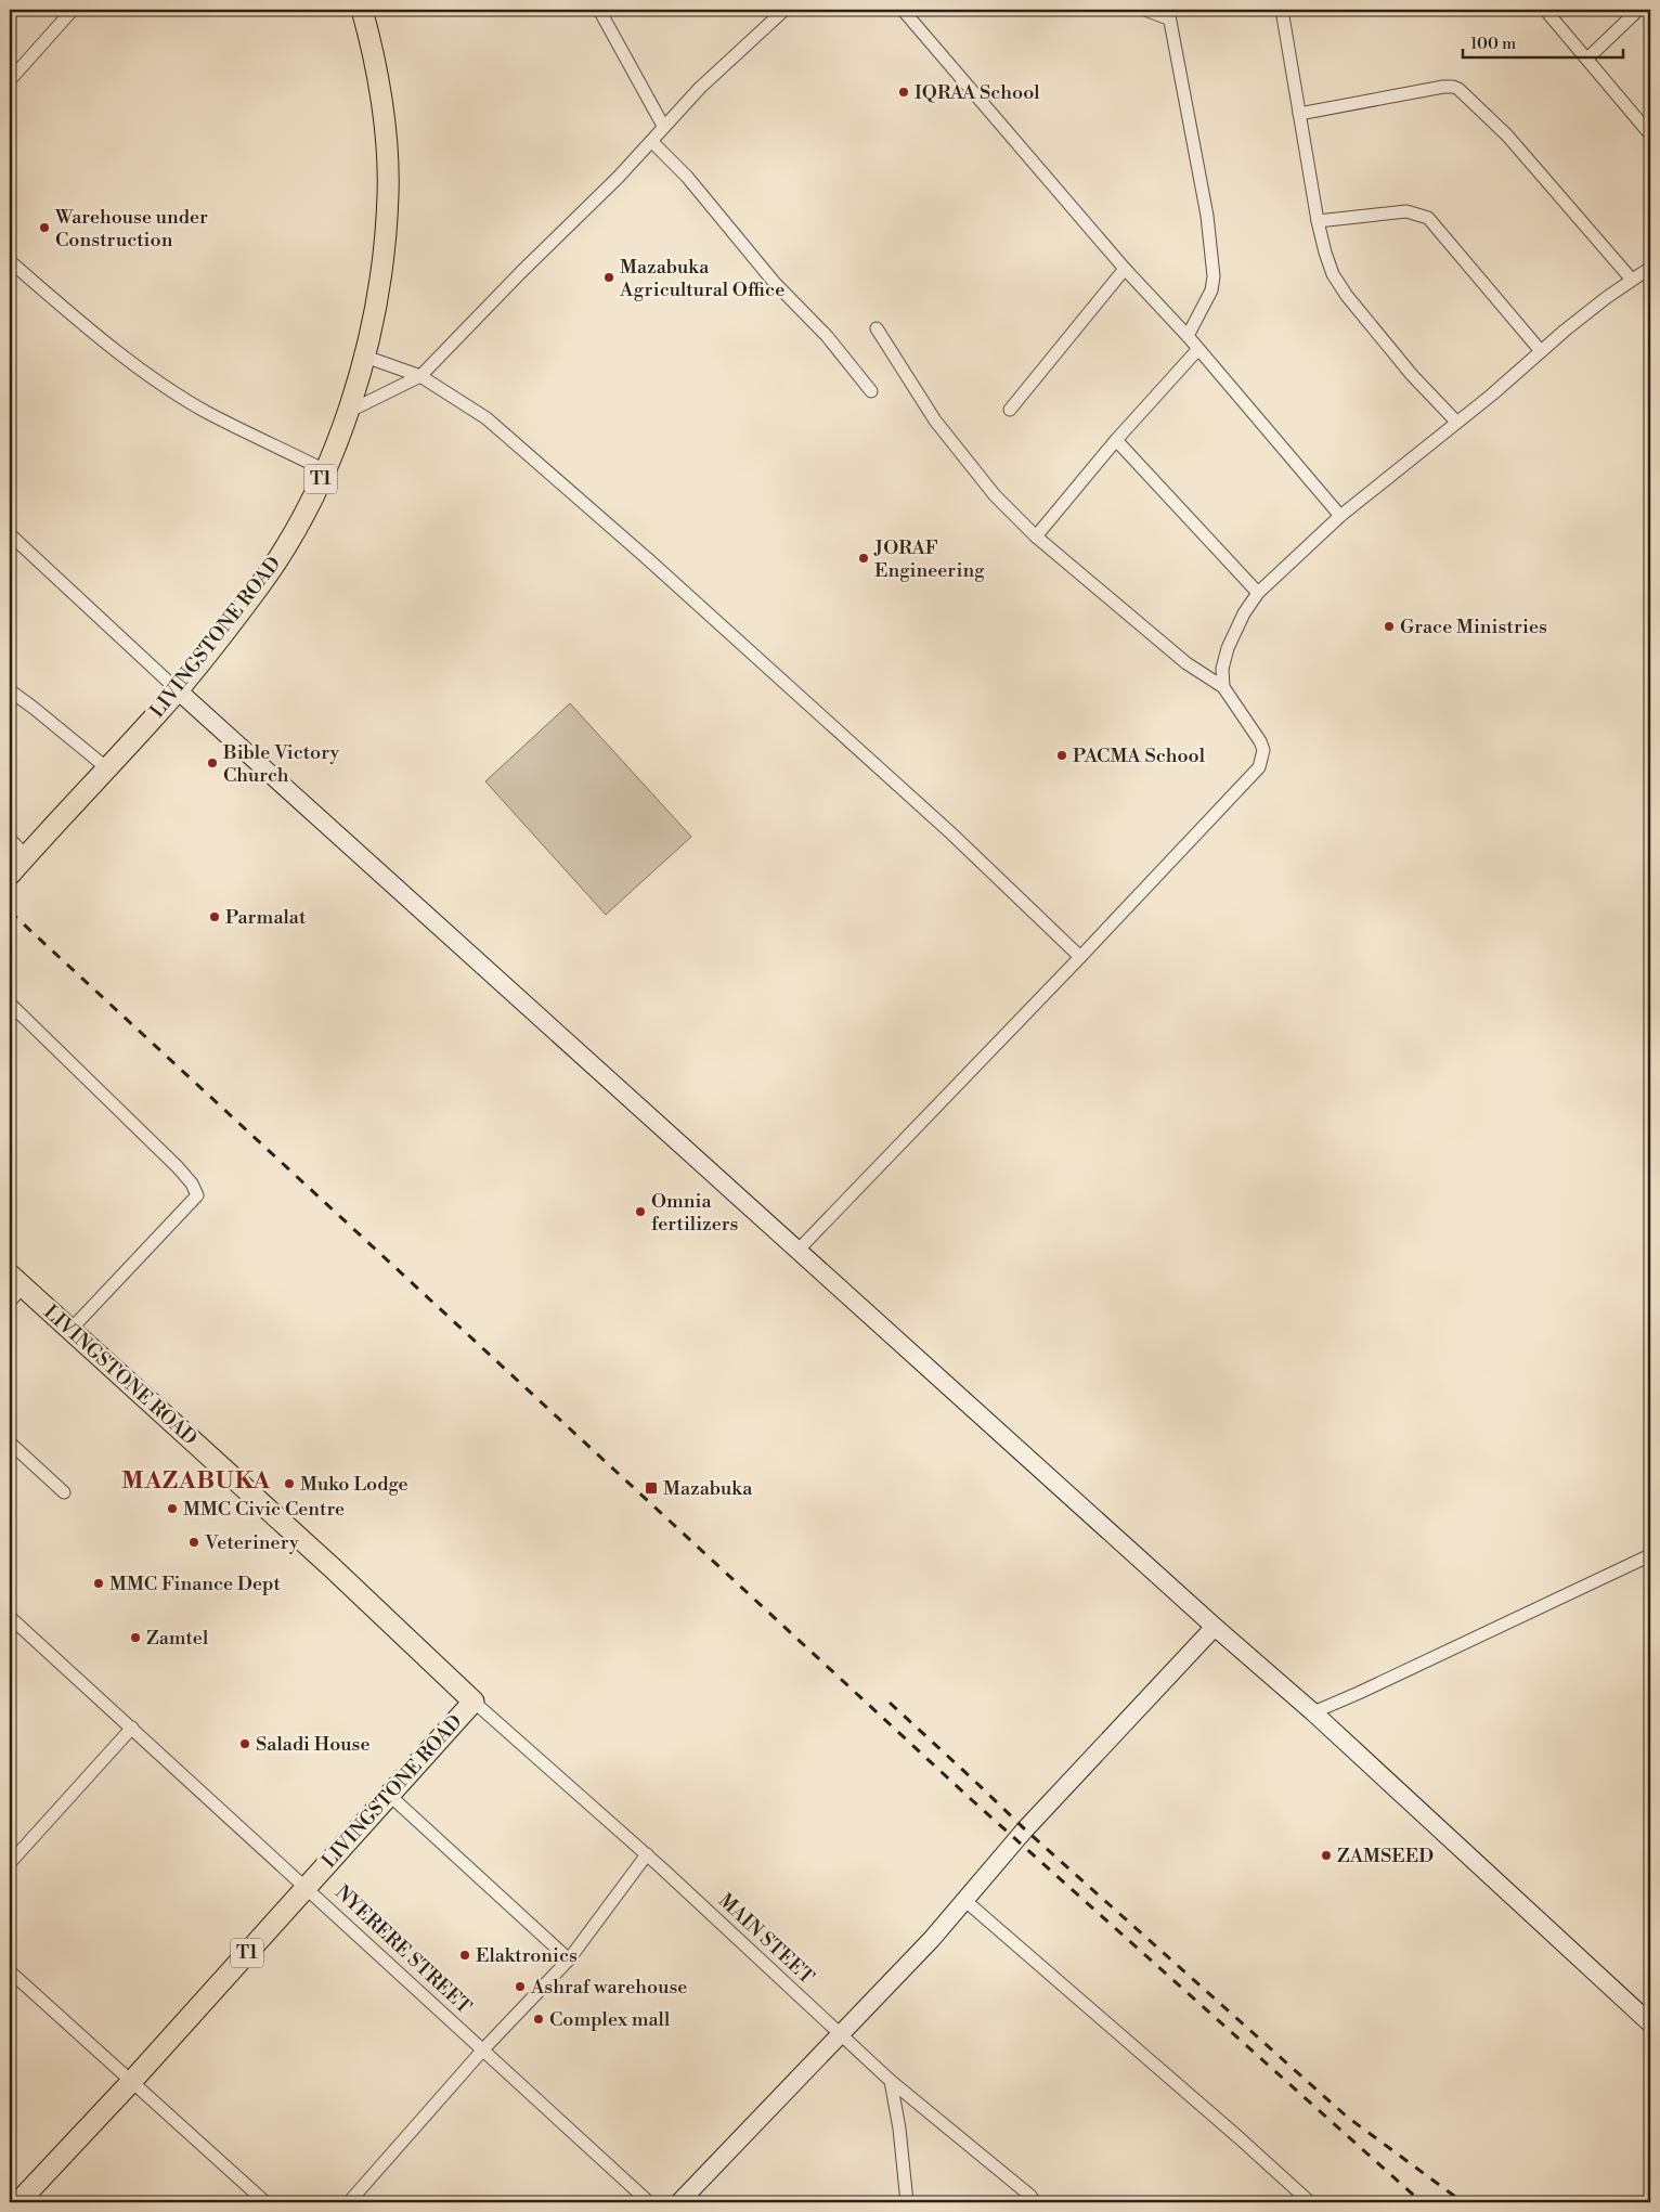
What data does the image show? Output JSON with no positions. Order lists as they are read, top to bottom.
{
  "streets": {
    "highway": ["T1", "LIVINGSTONE ROAD"],
    "street": ["MAIN STEET", "NYERERE STREET"]
  },
  "crossings": [
    ["LIVINGSTONE ROAD", "MAIN STEET"],
    ["LIVINGSTONE ROAD", "NYERERE STREET"]
  ],
  "districts": ["MAZABUKA"],
  "places": {
    "other": [
      "IQRAA School",
      "Warehouse under Construction",
      "Mazabuka Agricultural Office",
      "JORAF Engineering",
      "Grace Ministries",
      "PACMA School",
      "Bible Victory Church",
      "Parmalat",
      "Omnia fertilizers",
      "Muko Lodge",
      "MMC Civic Centre",
      "Veterinery",
      "MMC Finance Dept",
      "Zamtel",
      "Saladi House",
      "ZAMSEED",
      "Elaktronics",
      "Ashraf warehouse",
      "Complex mall"
    ],
    "transit": ["Mazabuka"]
  },
  "scale_bar": "100 m"
}
